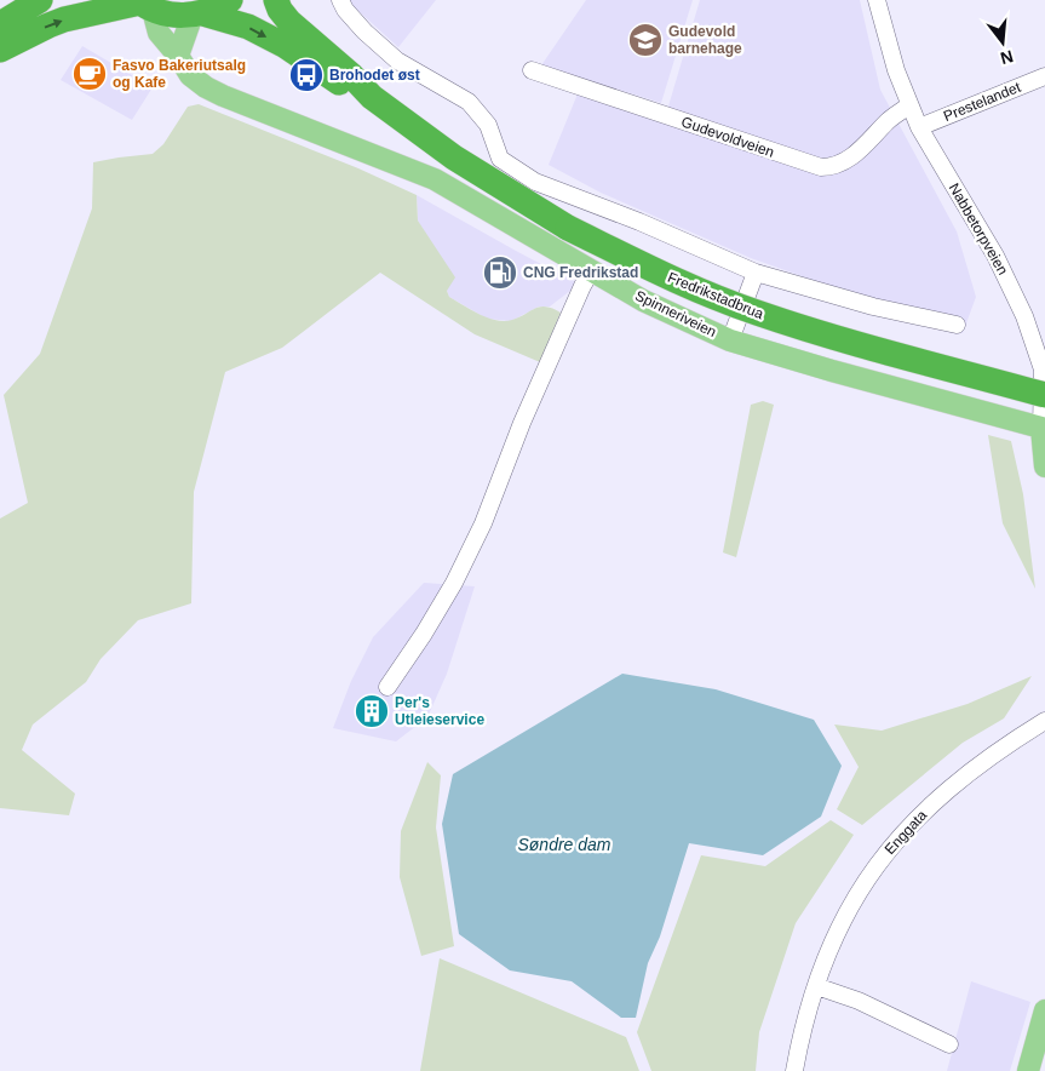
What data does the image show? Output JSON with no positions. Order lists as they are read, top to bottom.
{
  "streets": {
    "highway": ["Fredrikstadbrua"],
    "main road": ["Nabbetorpveien", "Spinneriveien"],
    "street": ["Prestelandet", "Gudevoldveien", "Enggata"]
  },
  "crossings": [
    ["Prestelandet", "Nabbetorpveien"],
    ["Gudevoldveien", "Nabbetorpveien"],
    ["Nabbetorpveien", "Fredrikstadbrua"],
    ["Nabbetorpveien", "Spinneriveien"],
    ["Fredrikstadbrua", "Spinneriveien"]
  ],
  "water": ["Søndre dam"],
  "places": {
    "school or university": ["Gudevold barnehage"],
    "cafe": ["Fasvo Bakeriutsalg og Kafe"],
    "bus stop": ["Brohodet øst"],
    "fuel station": ["CNG Fredrikstad"],
    "building": ["Per's Utleieservice"]
  },
  "north": "bottom"
}
